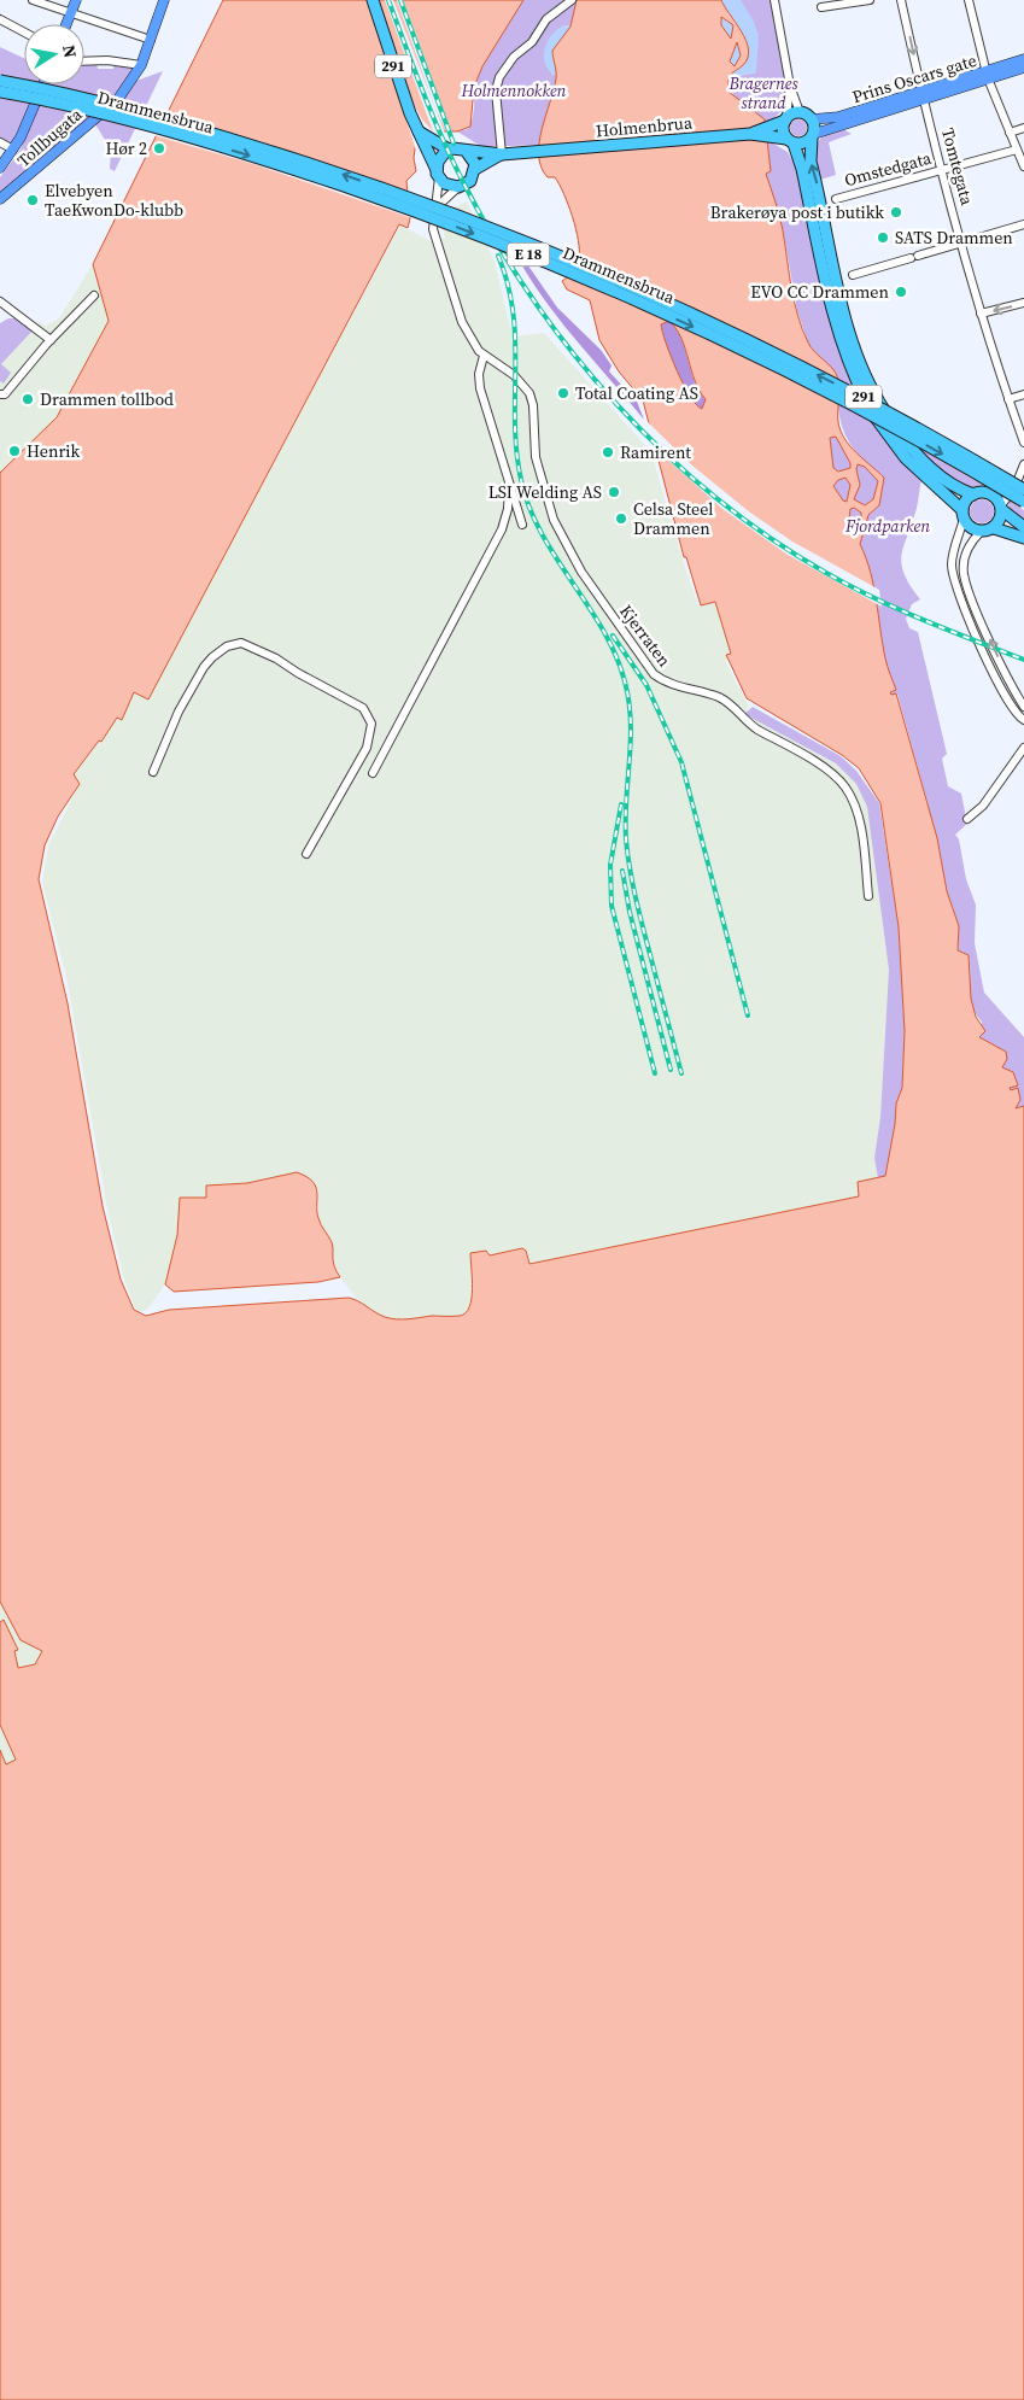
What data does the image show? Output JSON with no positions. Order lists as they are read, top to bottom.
{
  "streets": {
    "highway": [
      "291",
      "Drammensbrua",
      "Holmenbrua",
      "E 18"
    ],
    "main road": ["Prins Oscars gate", "Tollbugata"],
    "street": ["Tomtegata", "Omstedgata", "Kjerraten"]
  },
  "crossings": [
    ["291", "Prins Oscars gate"],
    ["291", "Holmenbrua"],
    ["291", "Kjerraten"],
    ["Prins Oscars gate", "Holmenbrua"],
    ["Prins Oscars gate", "Tomtegata"],
    ["Tomtegata", "Omstedgata"]
  ],
  "parks": ["Bragernes strand", "Holmennokken", "Fjordparken"],
  "places": [
    "Hør 2",
    "Elvebyen TaeKwonDo-klubb",
    "Brakerøya post i butikk",
    "SATS Drammen",
    "EVO CC Drammen",
    "Total Coating AS",
    "Drammen tollbod",
    "Henrik",
    "Ramirent",
    "LSI Welding AS",
    "Celsa Steel Drammen"
  ],
  "north": "right"
}
